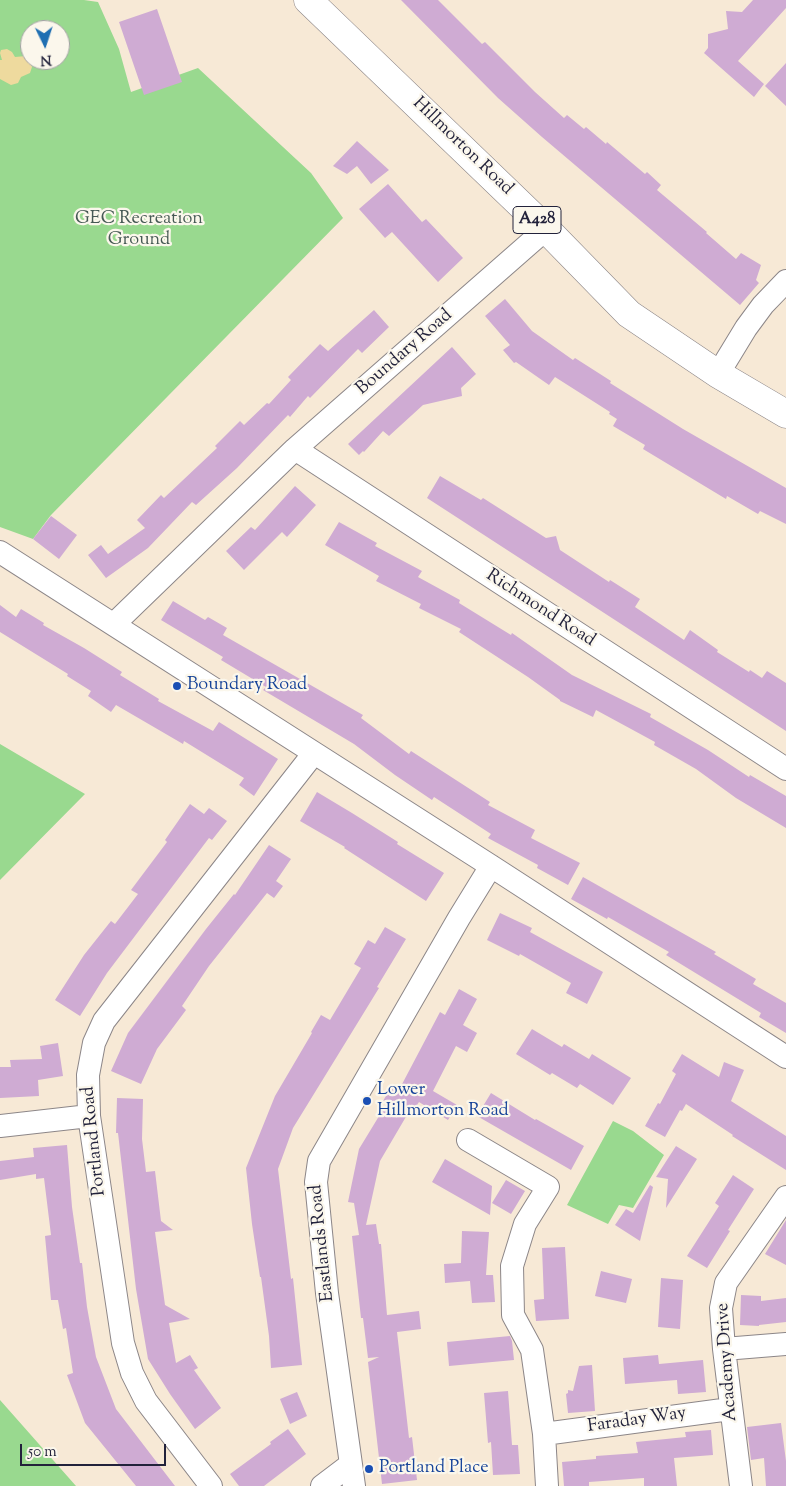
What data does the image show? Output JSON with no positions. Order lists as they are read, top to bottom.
{
  "streets": {
    "highway": ["Hillmorton Road", "A428"],
    "street": [
      "Boundary Road",
      "Richmond Road",
      "Portland Road",
      "Eastlands Road",
      "Academy Drive",
      "Faraday Way"
    ]
  },
  "crossings": [
    ["Hillmorton Road", "Boundary Road"],
    ["Boundary Road", "Richmond Road"],
    ["Academy Drive", "Faraday Way"]
  ],
  "parks": ["GEC Recreation Ground"],
  "places": ["Boundary Road", "Lower Hillmorton Road", "Portland Place"],
  "scale_bar": "50 m",
  "north": "bottom"
}
